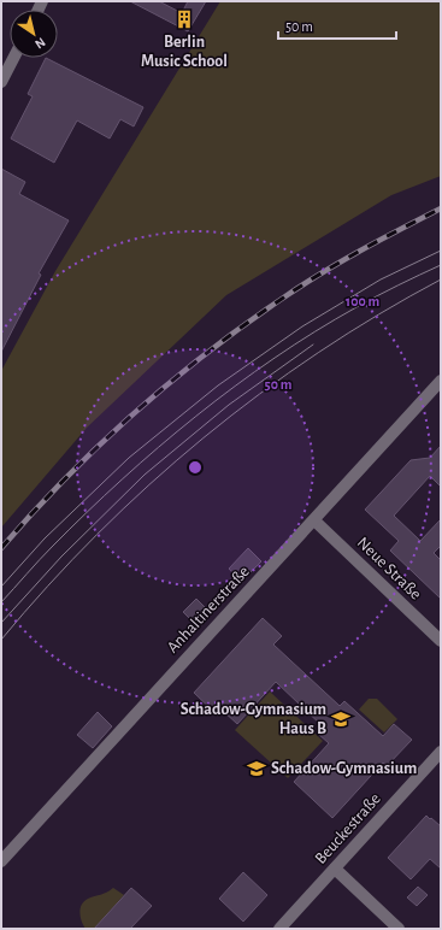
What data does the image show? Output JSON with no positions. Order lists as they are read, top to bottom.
{
  "streets": {
    "street": ["Neue Straße", "Anhaltinerstraße", "Beuckestraße"]
  },
  "crossings": [
    ["Neue Straße", "Anhaltinerstraße"]
  ],
  "places": {
    "building": ["Berlin Music School"],
    "school or university": ["Schadow-Gymnasium Haus B", "Schadow-Gymnasium"]
  },
  "scale_bar": "50 m",
  "north": "bottom right",
  "rings": ["100 m", "50 m"]
}
